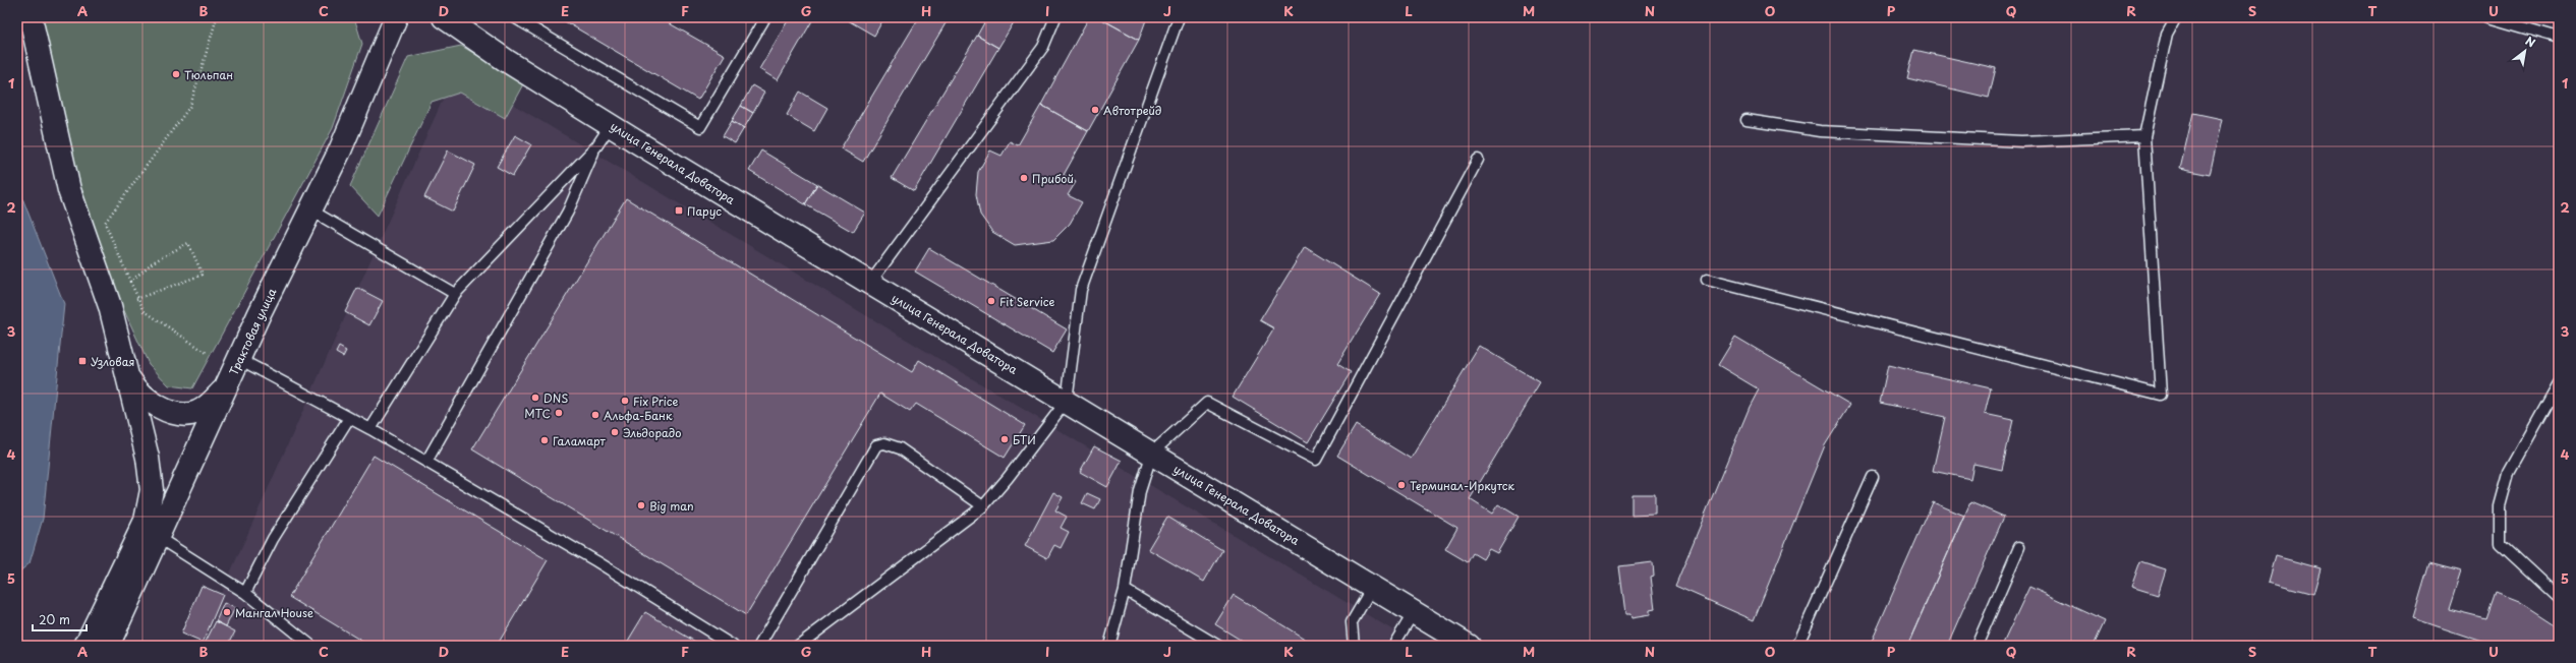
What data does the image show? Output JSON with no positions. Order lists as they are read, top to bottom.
{
  "streets": {
    "main road": ["улица Генерала Доватора", "Трактовая улица"]
  },
  "places": {
    "other": [
      "Тюльпан",
      "Автотрейд",
      "Прибой",
      "Fit Service",
      "DNS",
      "Fix Price",
      "МТС",
      "Альфа-Банк",
      "Эльдорадо",
      "БТИ",
      "Галамарт",
      "Терминал-Иркутск",
      "Big man",
      "Мангал House"
    ],
    "transit": ["Парус", "Узловая"]
  },
  "scale_bar": "20 m",
  "north": "top right",
  "grid": {
    "columns": [
      "A",
      "B",
      "C",
      "D",
      "E",
      "F",
      "G",
      "H",
      "I",
      "J",
      "K",
      "L",
      "M",
      "N",
      "O",
      "P",
      "Q",
      "R",
      "S",
      "T",
      "U"
    ],
    "rows": [
      "1",
      "2",
      "3",
      "4",
      "5"
    ]
  }
}
